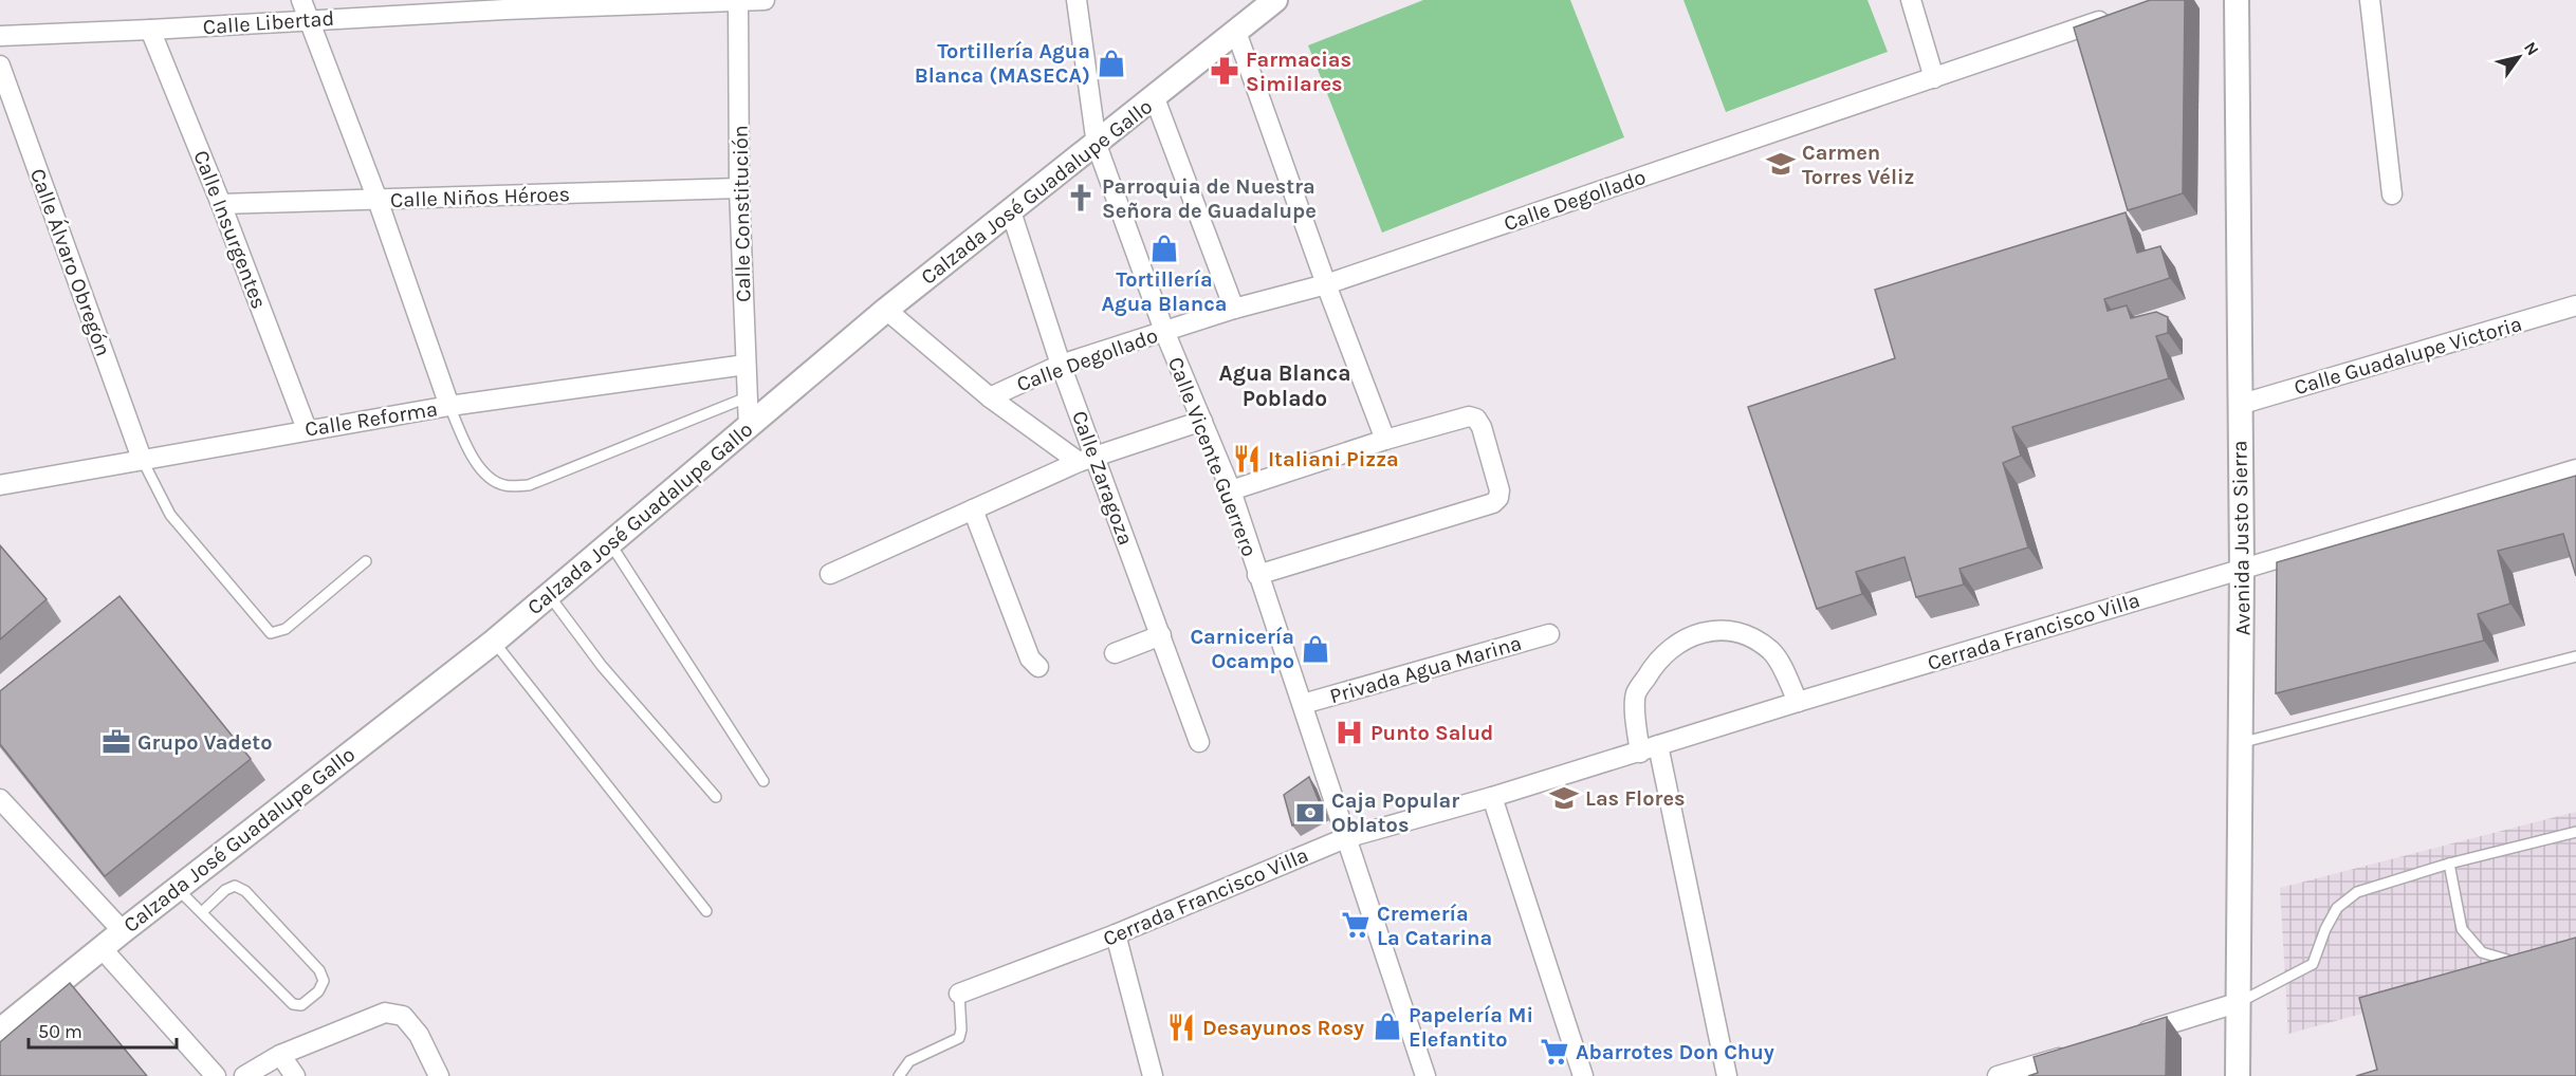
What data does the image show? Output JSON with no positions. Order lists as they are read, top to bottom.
{
  "streets": {
    "street": [
      "Calle Libertad",
      "Calzada José Guadalupe Gallo",
      "Calle Niños Héroes",
      "Calle Degollado",
      "Calle Constitución",
      "Calle Insurgentes",
      "Calle Álvaro Obregón",
      "Calle Guadalupe Victoria",
      "Calle Reforma",
      "Calle Vicente Guerrero",
      "Calle Zaragoza",
      "Avenida Justo Sierra",
      "Cerrada Francisco Villa",
      "Privada Agua Marina"
    ]
  },
  "crossings": [
    ["Calle Libertad", "Calle Constitución"],
    ["Calle Libertad", "Calle Insurgentes"],
    ["Calzada José Guadalupe Gallo", "Calle Constitución"],
    ["Calzada José Guadalupe Gallo", "Calle Vicente Guerrero"],
    ["Calzada José Guadalupe Gallo", "Calle Zaragoza"],
    ["Calle Niños Héroes", "Calle Constitución"],
    ["Calle Niños Héroes", "Calle Insurgentes"],
    ["Calle Degollado", "Calle Vicente Guerrero"],
    ["Calle Degollado", "Calle Zaragoza"],
    ["Calle Constitución", "Calle Reforma"],
    ["Calle Insurgentes", "Calle Reforma"],
    ["Calle Álvaro Obregón", "Calle Reforma"],
    ["Calle Guadalupe Victoria", "Avenida Justo Sierra"],
    ["Calle Vicente Guerrero", "Cerrada Francisco Villa"],
    ["Calle Vicente Guerrero", "Privada Agua Marina"],
    ["Avenida Justo Sierra", "Cerrada Francisco Villa"]
  ],
  "districts": ["Agua Blanca Poblado"],
  "places": {
    "shop": [
      "Tortillería Agua Blanca (MASECA)",
      "Tortillería Agua Blanca",
      "Carnicería Ocampo",
      "Papelería Mi Elefantito"
    ],
    "pharmacy": ["Farmacias Similares"],
    "school or university": ["Carmen Torres Véliz", "Las Flores"],
    "church": ["Parroquia de Nuestra Señora de Guadalupe"],
    "restaurant": ["Italiani Pizza", "Desayunos Rosy"],
    "hospital": ["Punto Salud"],
    "office": ["Grupo Vadeto"],
    "bank": ["Caja Popular Oblatos"],
    "supermarket": ["Cremería La Catarina", "Abarrotes Don Chuy"]
  },
  "scale_bar": "50 m",
  "north": "top right"
}
